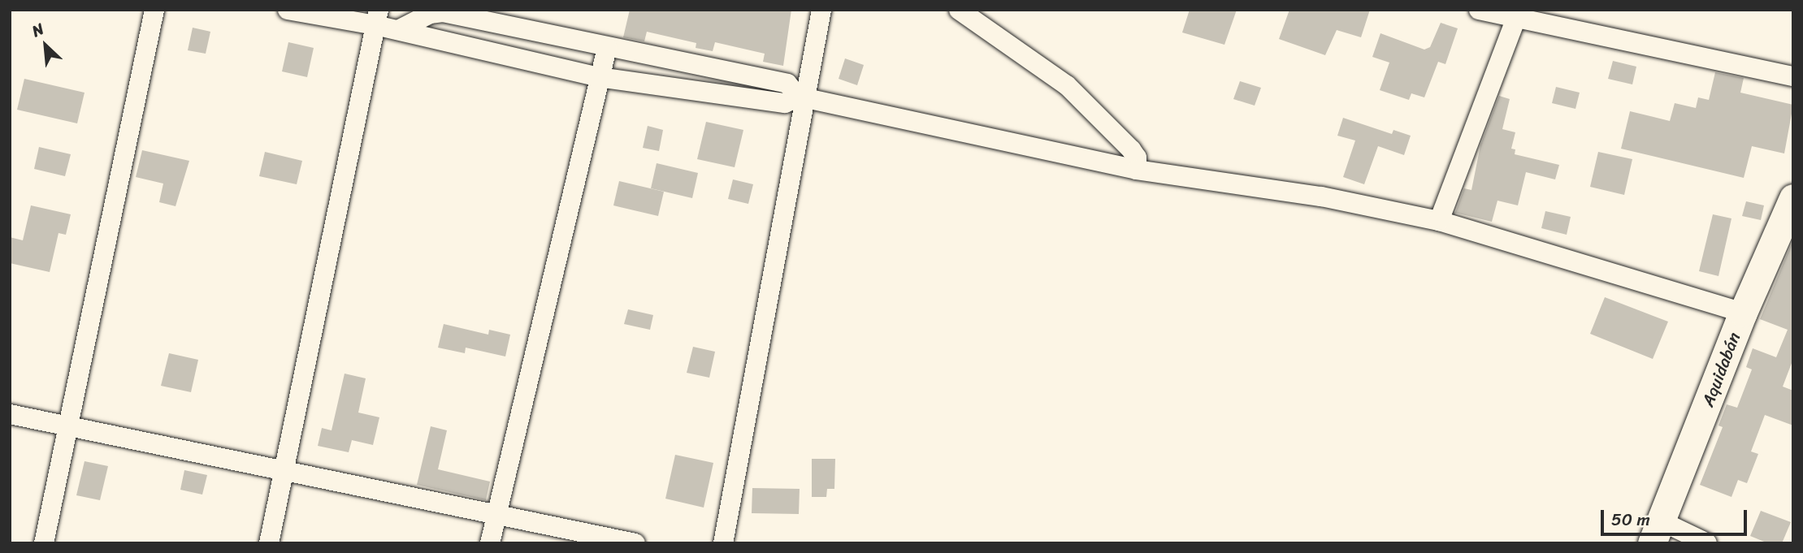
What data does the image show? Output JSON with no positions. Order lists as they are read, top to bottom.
{
  "streets": {
    "street": ["Aquidabán"]
  },
  "scale_bar": "50 m",
  "north": "top left"
}
